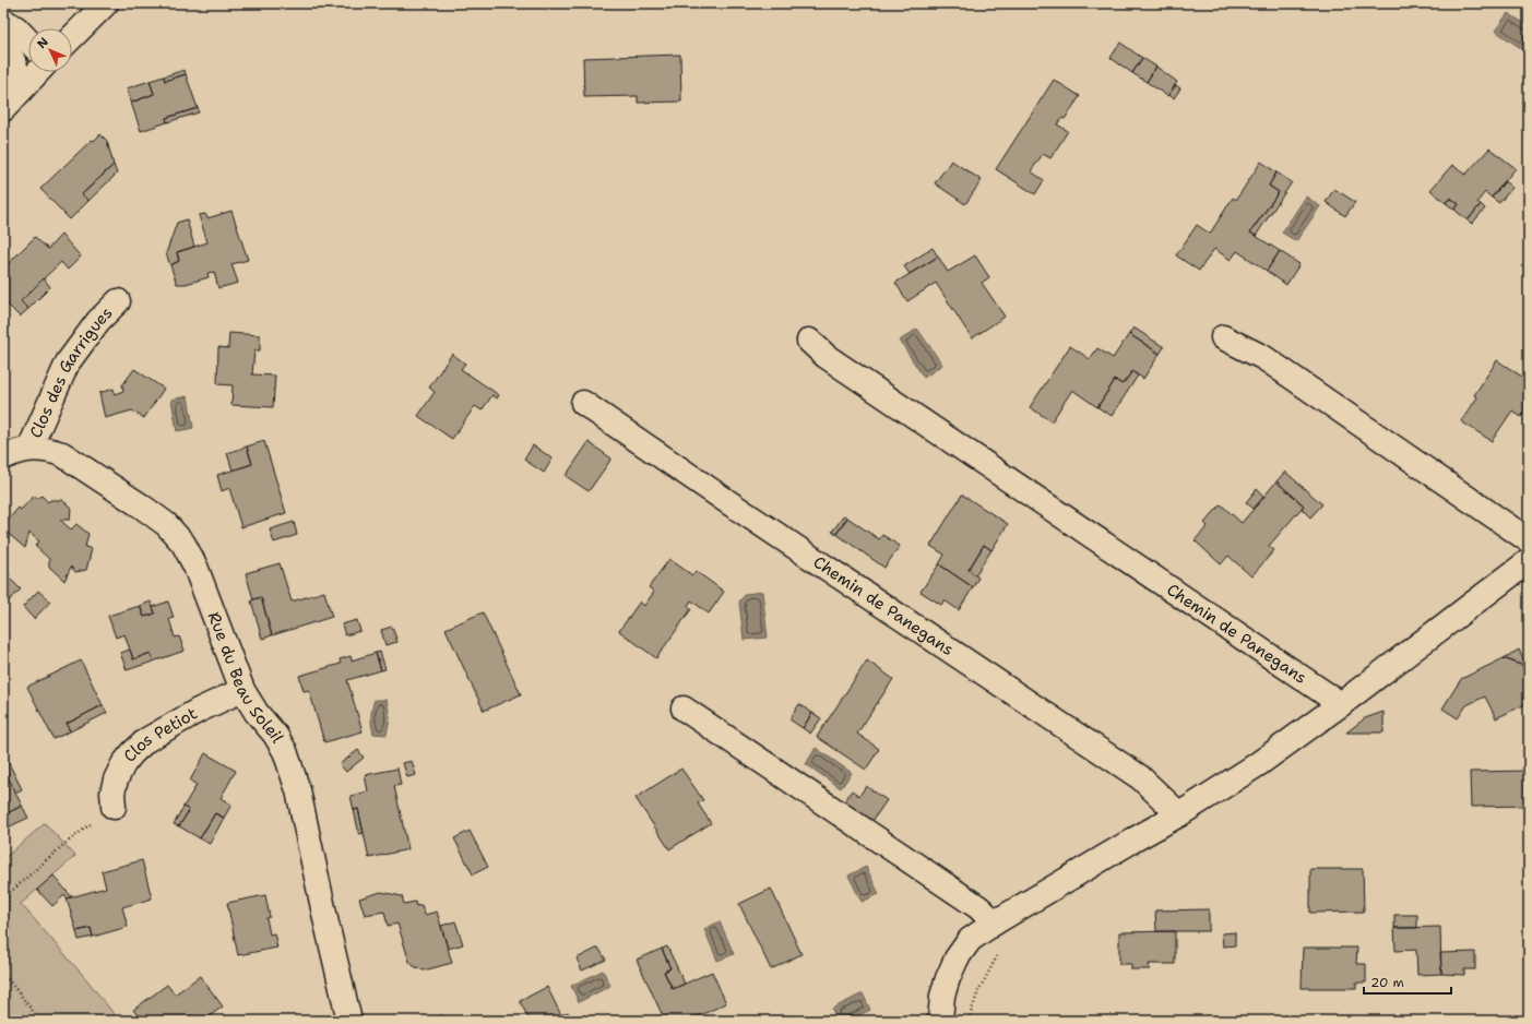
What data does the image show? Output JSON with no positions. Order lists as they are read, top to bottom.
{
  "streets": {
    "street": [
      "Clos des Garrigues",
      "Chemin de Panegans",
      "Rue du Beau Soleil",
      "Clos Petiot"
    ]
  },
  "crossings": [
    ["Clos des Garrigues", "Rue du Beau Soleil"],
    ["Rue du Beau Soleil", "Clos Petiot"]
  ],
  "scale_bar": "20 m",
  "north": "top left"
}
